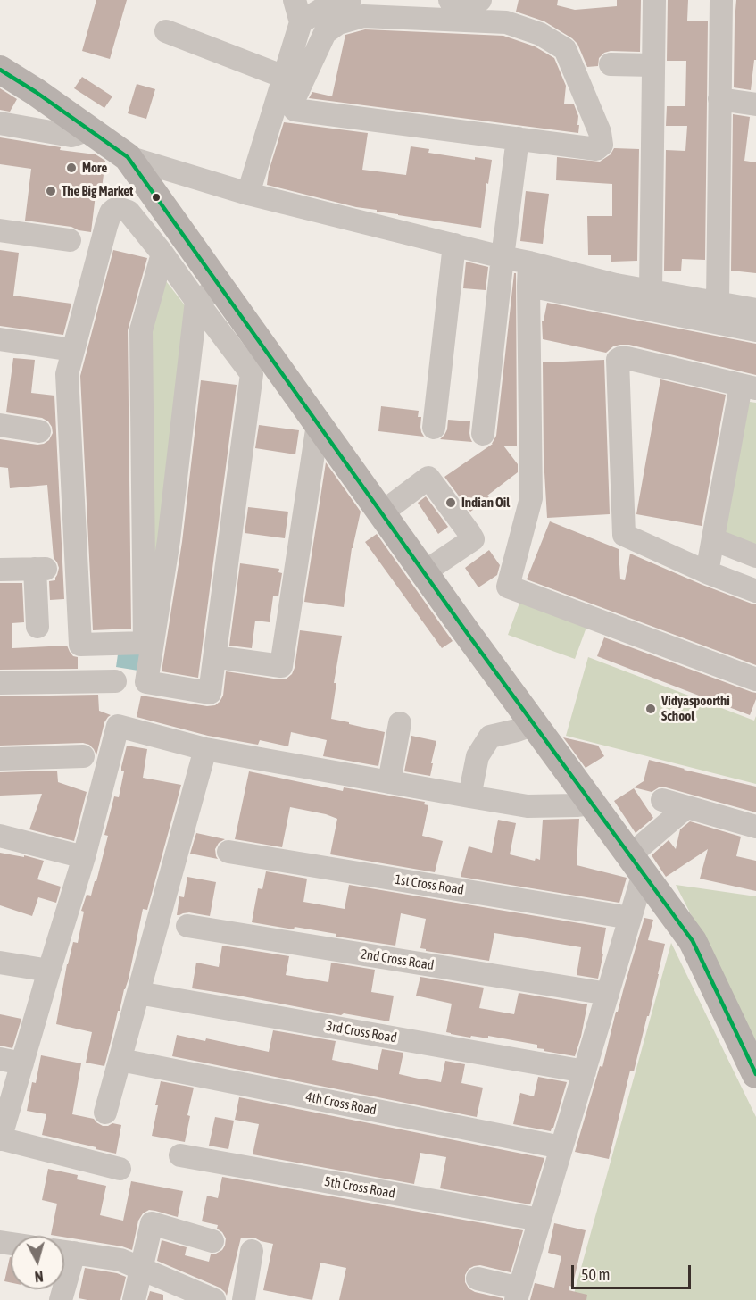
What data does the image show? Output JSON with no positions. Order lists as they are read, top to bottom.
{
  "streets": {
    "street": [
      "1st Cross Road",
      "2nd Cross Road",
      "3rd Cross Road",
      "4th Cross Road",
      "5th Cross Road"
    ]
  },
  "places": [
    "More",
    "The Big Market",
    "Indian Oil",
    "Vidyaspoorthi School"
  ],
  "scale_bar": "50 m",
  "north": "bottom"
}
